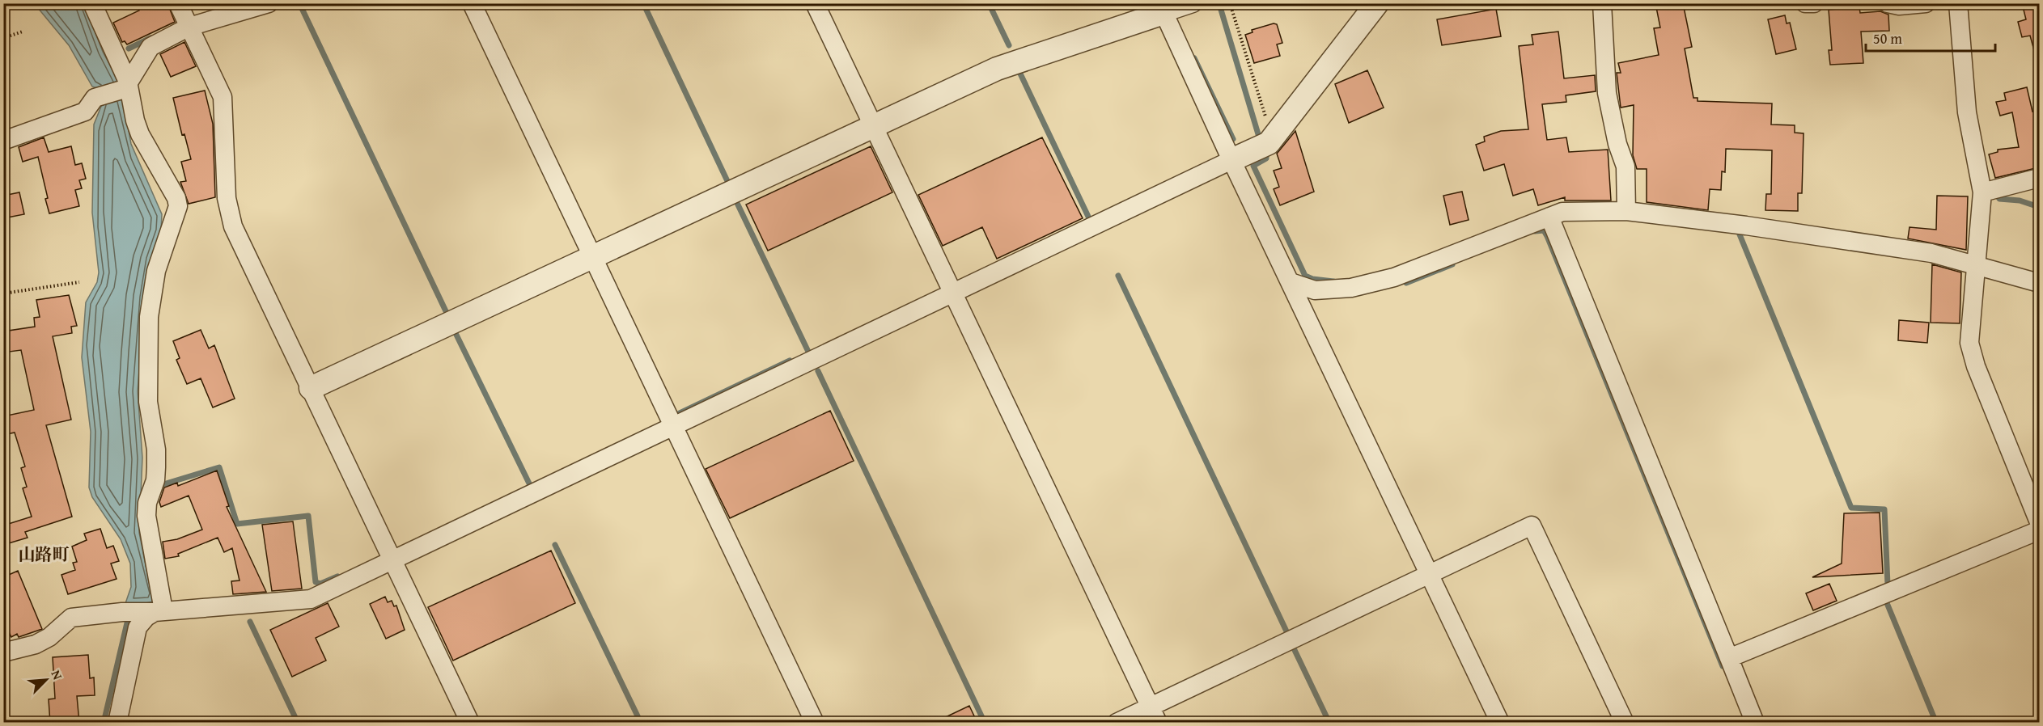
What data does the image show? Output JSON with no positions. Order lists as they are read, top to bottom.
{
  "districts": ["山路町"],
  "scale_bar": "50 m",
  "north": "top right"
}
